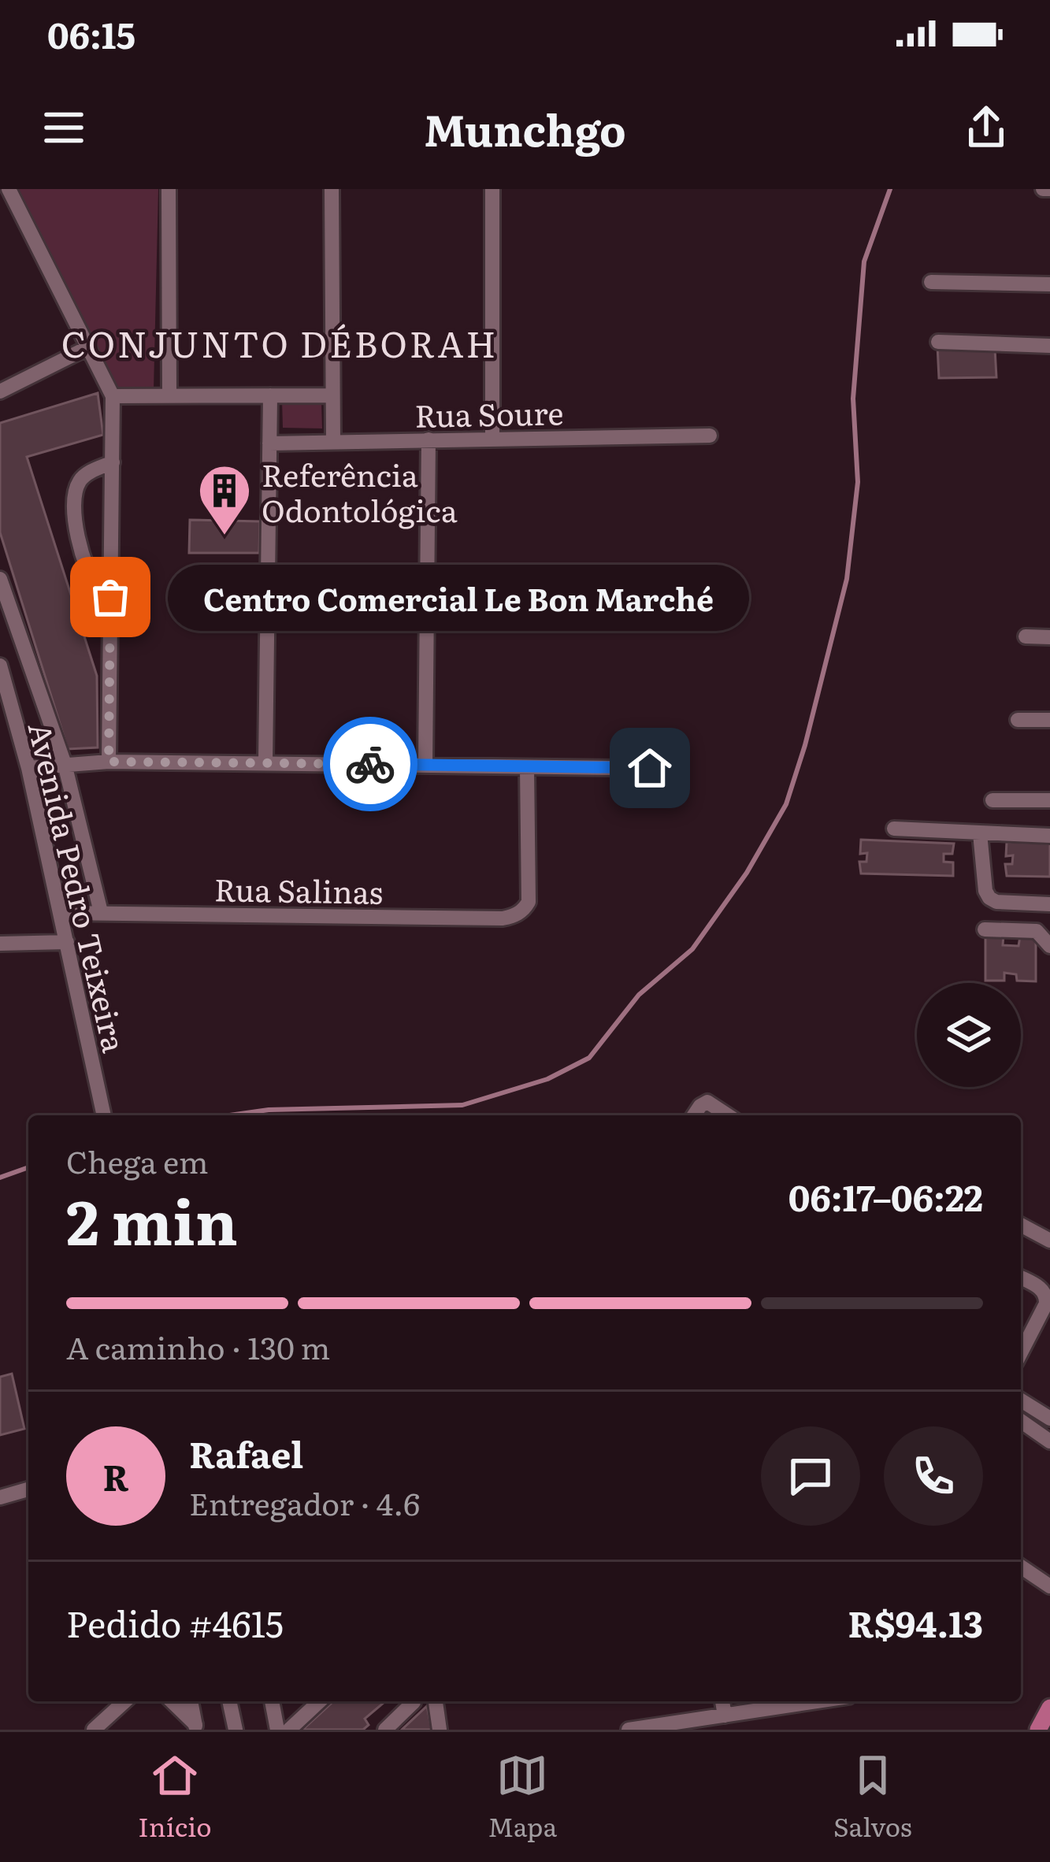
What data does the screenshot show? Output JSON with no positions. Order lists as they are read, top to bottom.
{
  "streets": {
    "street": ["Rua Soure", "Avenida Pedro Teixeira", "Rua Salinas"]
  },
  "crossings": [
    ["Avenida Pedro Teixeira", "Rua Salinas"]
  ],
  "districts": ["CONJUNTO DÉBORAH"],
  "places": {
    "building": ["Referência Odontológica"],
    "other": ["Centro Comercial Le Bon Marché"]
  },
  "page": {
    "status": "06:15",
    "header": "Munchgo",
    "bubble": "Centro Comercial Le Bon Marché",
    "heading": ["2 min", "Chega em", "06:17–06:22"],
    "panel": [
      "Rafael",
      "Entregador · 4.6",
      "Pedido #4615",
      "R$94.13"
    ],
    "bar": "A caminho · 130 m",
    "round": "R",
    "tabs": ["Início", "Mapa", "Salvos"]
  }
}
